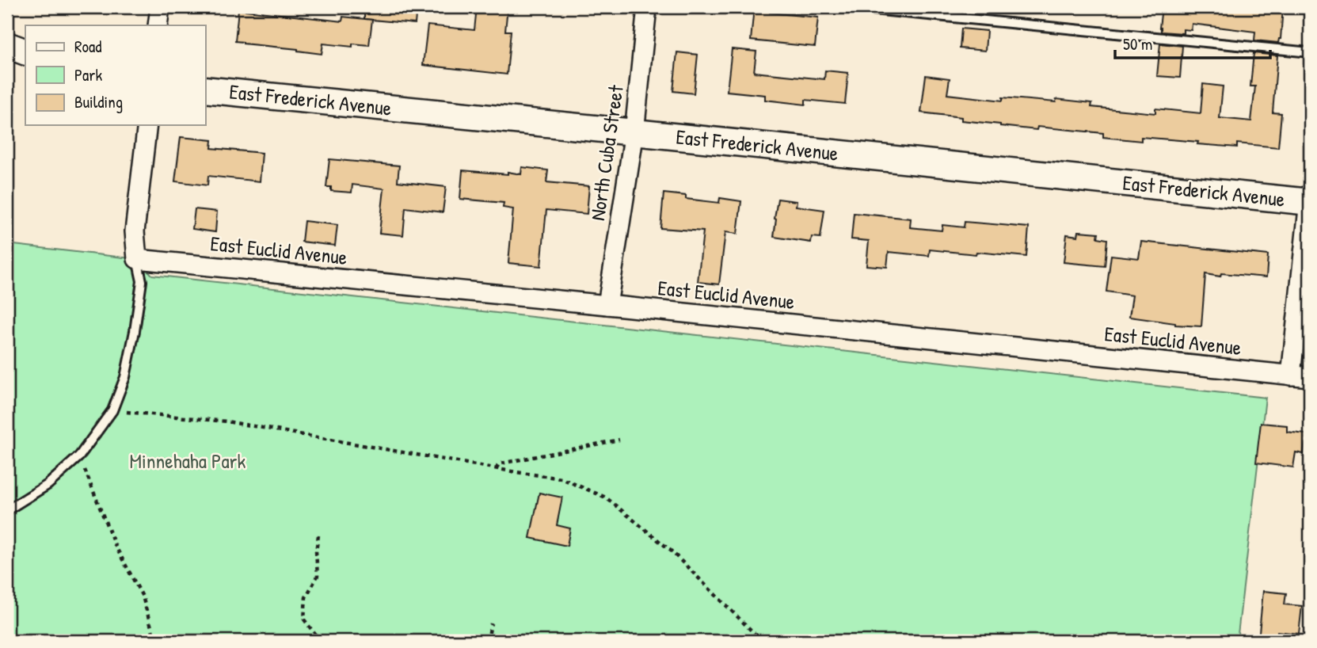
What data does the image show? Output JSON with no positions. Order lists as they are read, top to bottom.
{
  "streets": {
    "main road": ["East Frederick Avenue"],
    "street": ["North Cuba Street", "East Euclid Avenue"]
  },
  "crossings": [
    ["East Frederick Avenue", "North Cuba Street"],
    ["North Cuba Street", "East Euclid Avenue"]
  ],
  "parks": ["Minnehaha Park"],
  "legend": ["Road", "Park", "Building"],
  "scale_bar": "50 m"
}
